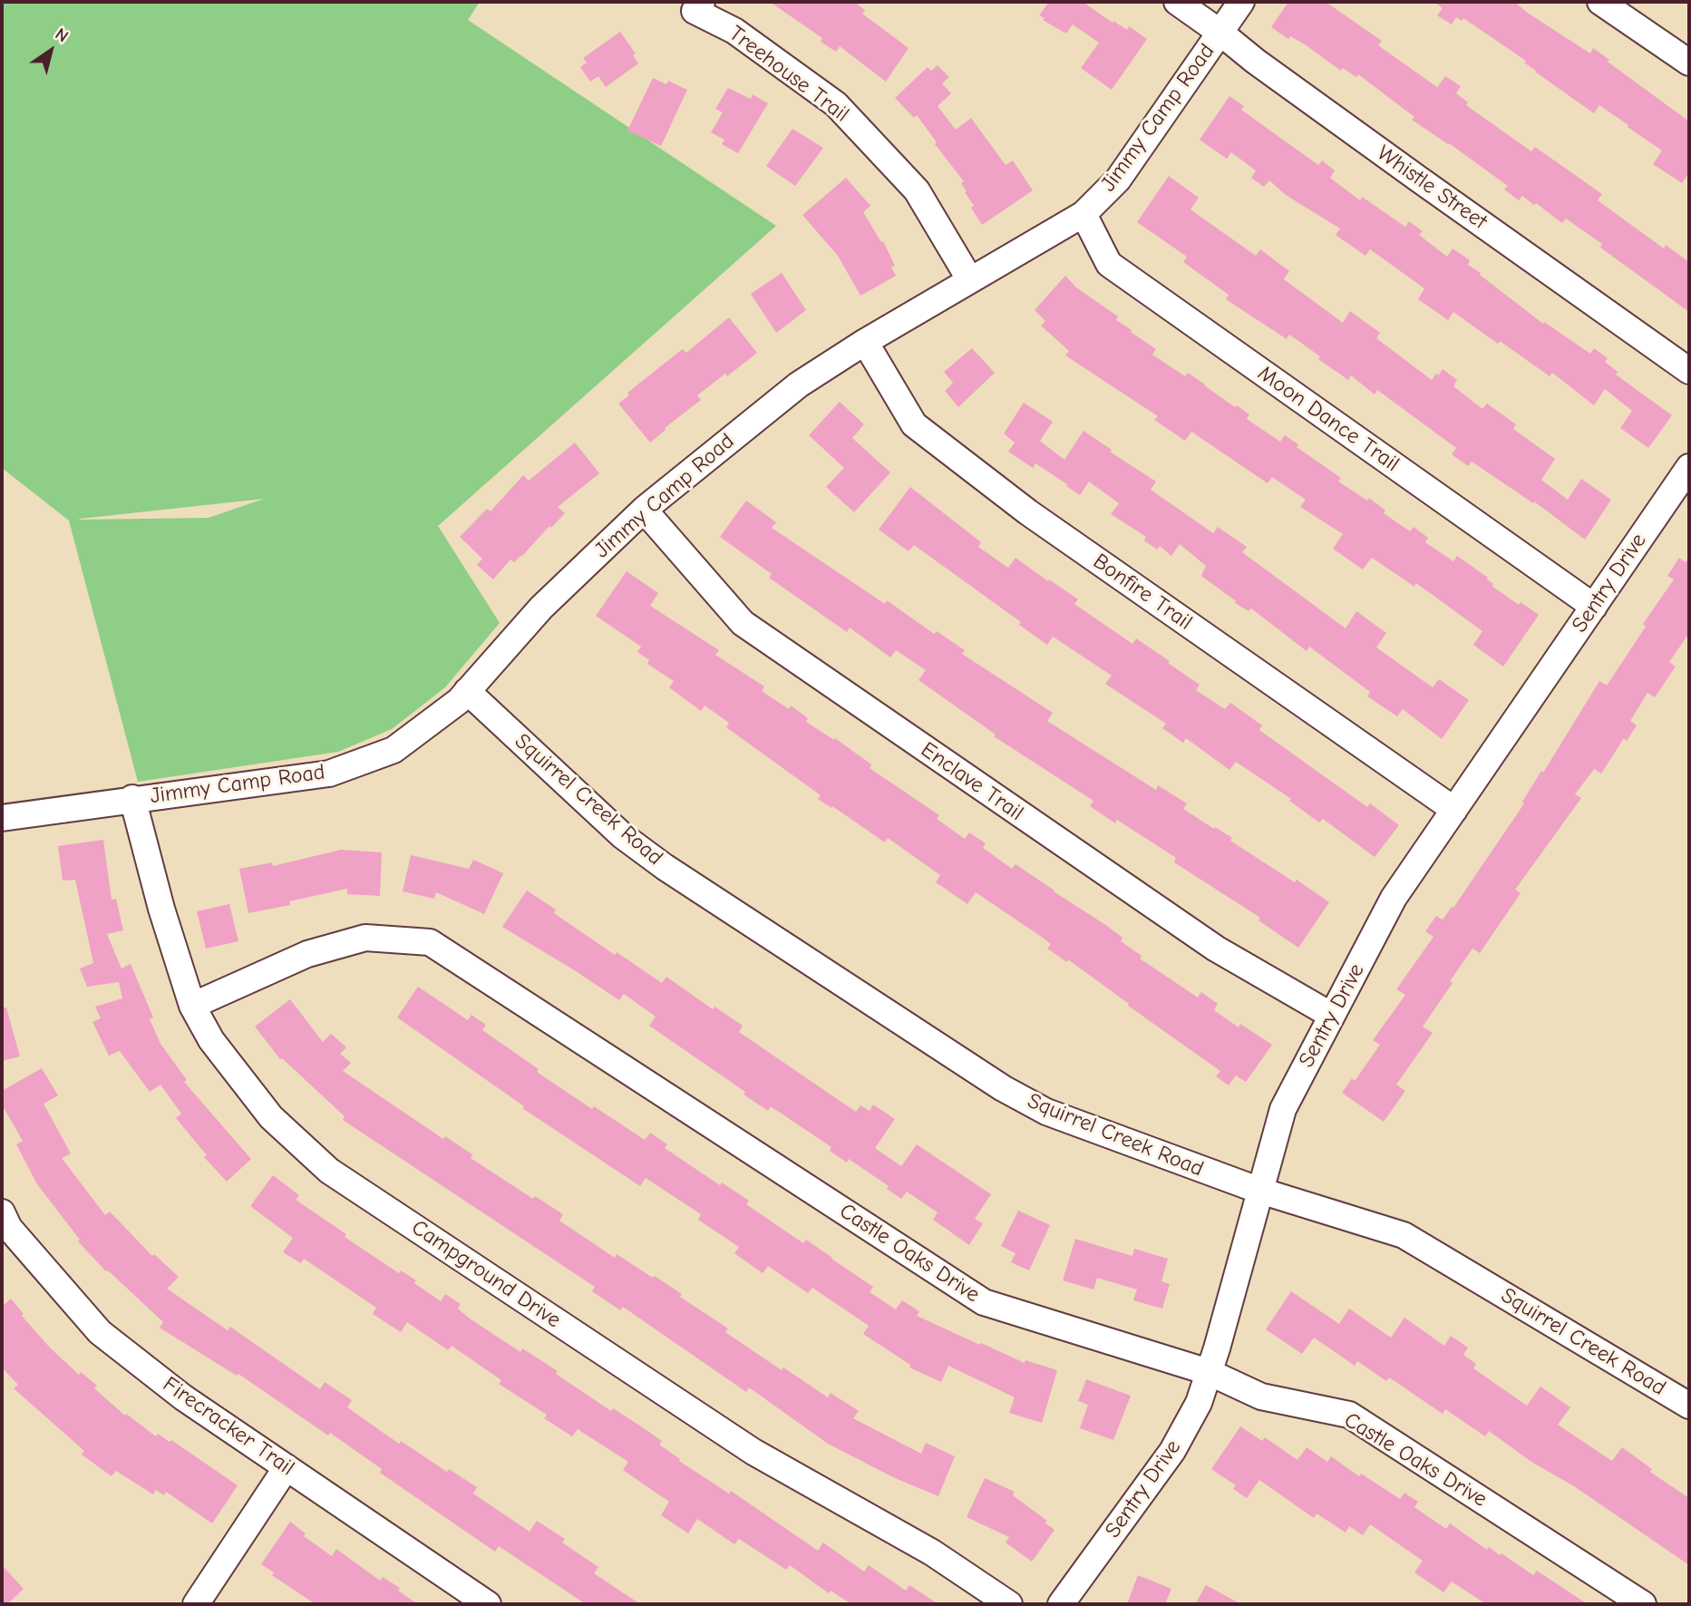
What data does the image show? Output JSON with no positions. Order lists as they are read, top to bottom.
{
  "streets": {
    "street": [
      "Treehouse Trail",
      "Jimmy Camp Road",
      "Whistle Street",
      "Moon Dance Trail",
      "Sentry Drive",
      "Bonfire Trail",
      "Enclave Trail",
      "Squirrel Creek Road",
      "Castle Oaks Drive",
      "Campground Drive",
      "Firecracker Trail"
    ]
  },
  "crossings": [
    ["Treehouse Trail", "Jimmy Camp Road"],
    ["Jimmy Camp Road", "Whistle Street"],
    ["Jimmy Camp Road", "Moon Dance Trail"],
    ["Jimmy Camp Road", "Bonfire Trail"],
    ["Jimmy Camp Road", "Enclave Trail"],
    ["Jimmy Camp Road", "Squirrel Creek Road"],
    ["Jimmy Camp Road", "Campground Drive"],
    ["Moon Dance Trail", "Sentry Drive"],
    ["Sentry Drive", "Bonfire Trail"],
    ["Sentry Drive", "Enclave Trail"],
    ["Sentry Drive", "Squirrel Creek Road"],
    ["Sentry Drive", "Castle Oaks Drive"],
    ["Castle Oaks Drive", "Campground Drive"]
  ],
  "north": "top right"
}
